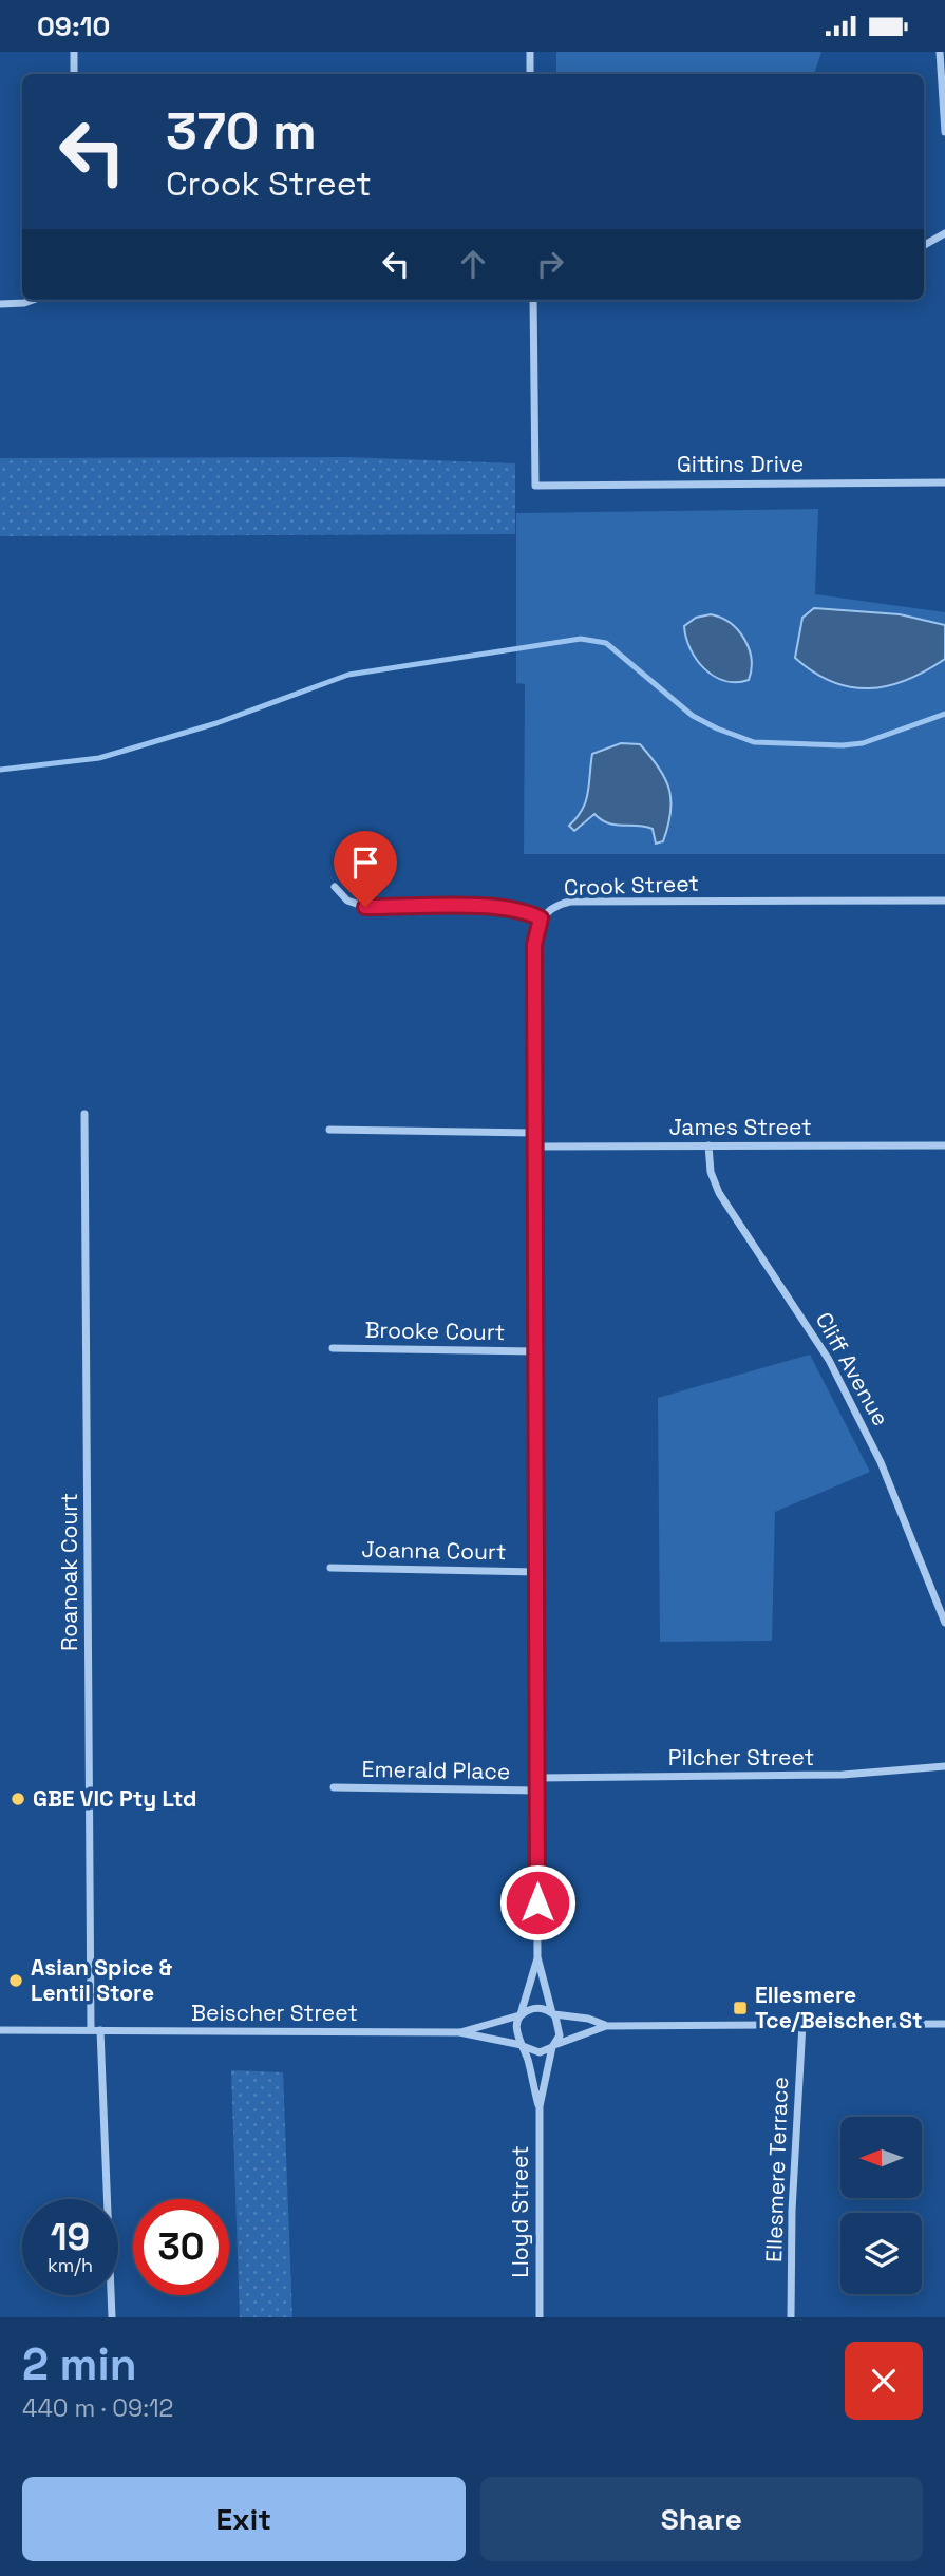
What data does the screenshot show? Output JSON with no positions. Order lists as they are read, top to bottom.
{
  "streets": {
    "street": [
      "Gittins Drive",
      "Crook Street",
      "James Street",
      "Brooke Court",
      "Cliff Avenue",
      "Joanna Court",
      "Roanoak Court",
      "Pilcher Street",
      "Emerald Place",
      "Beischer Street",
      "Ellesmere Terrace",
      "Lloyd Street"
    ]
  },
  "crossings": [
    ["James Street", "Cliff Avenue"],
    ["Roanoak Court", "Beischer Street"],
    ["Beischer Street", "Lloyd Street"]
  ],
  "places": {
    "other": ["GBE VIC Pty Ltd", "Asian Spice & Lentil Store"],
    "transit": ["Ellesmere Tce/Beischer St"]
  },
  "north": "left",
  "page": {
    "status": "09:10",
    "turn": ["370 m", "Crook Street"],
    "speed": "19 km/h",
    "limit": "30",
    "heading": ["2 min", "440 m · 09:12"],
    "buttons": ["Exit", "Share"]
  }
}
